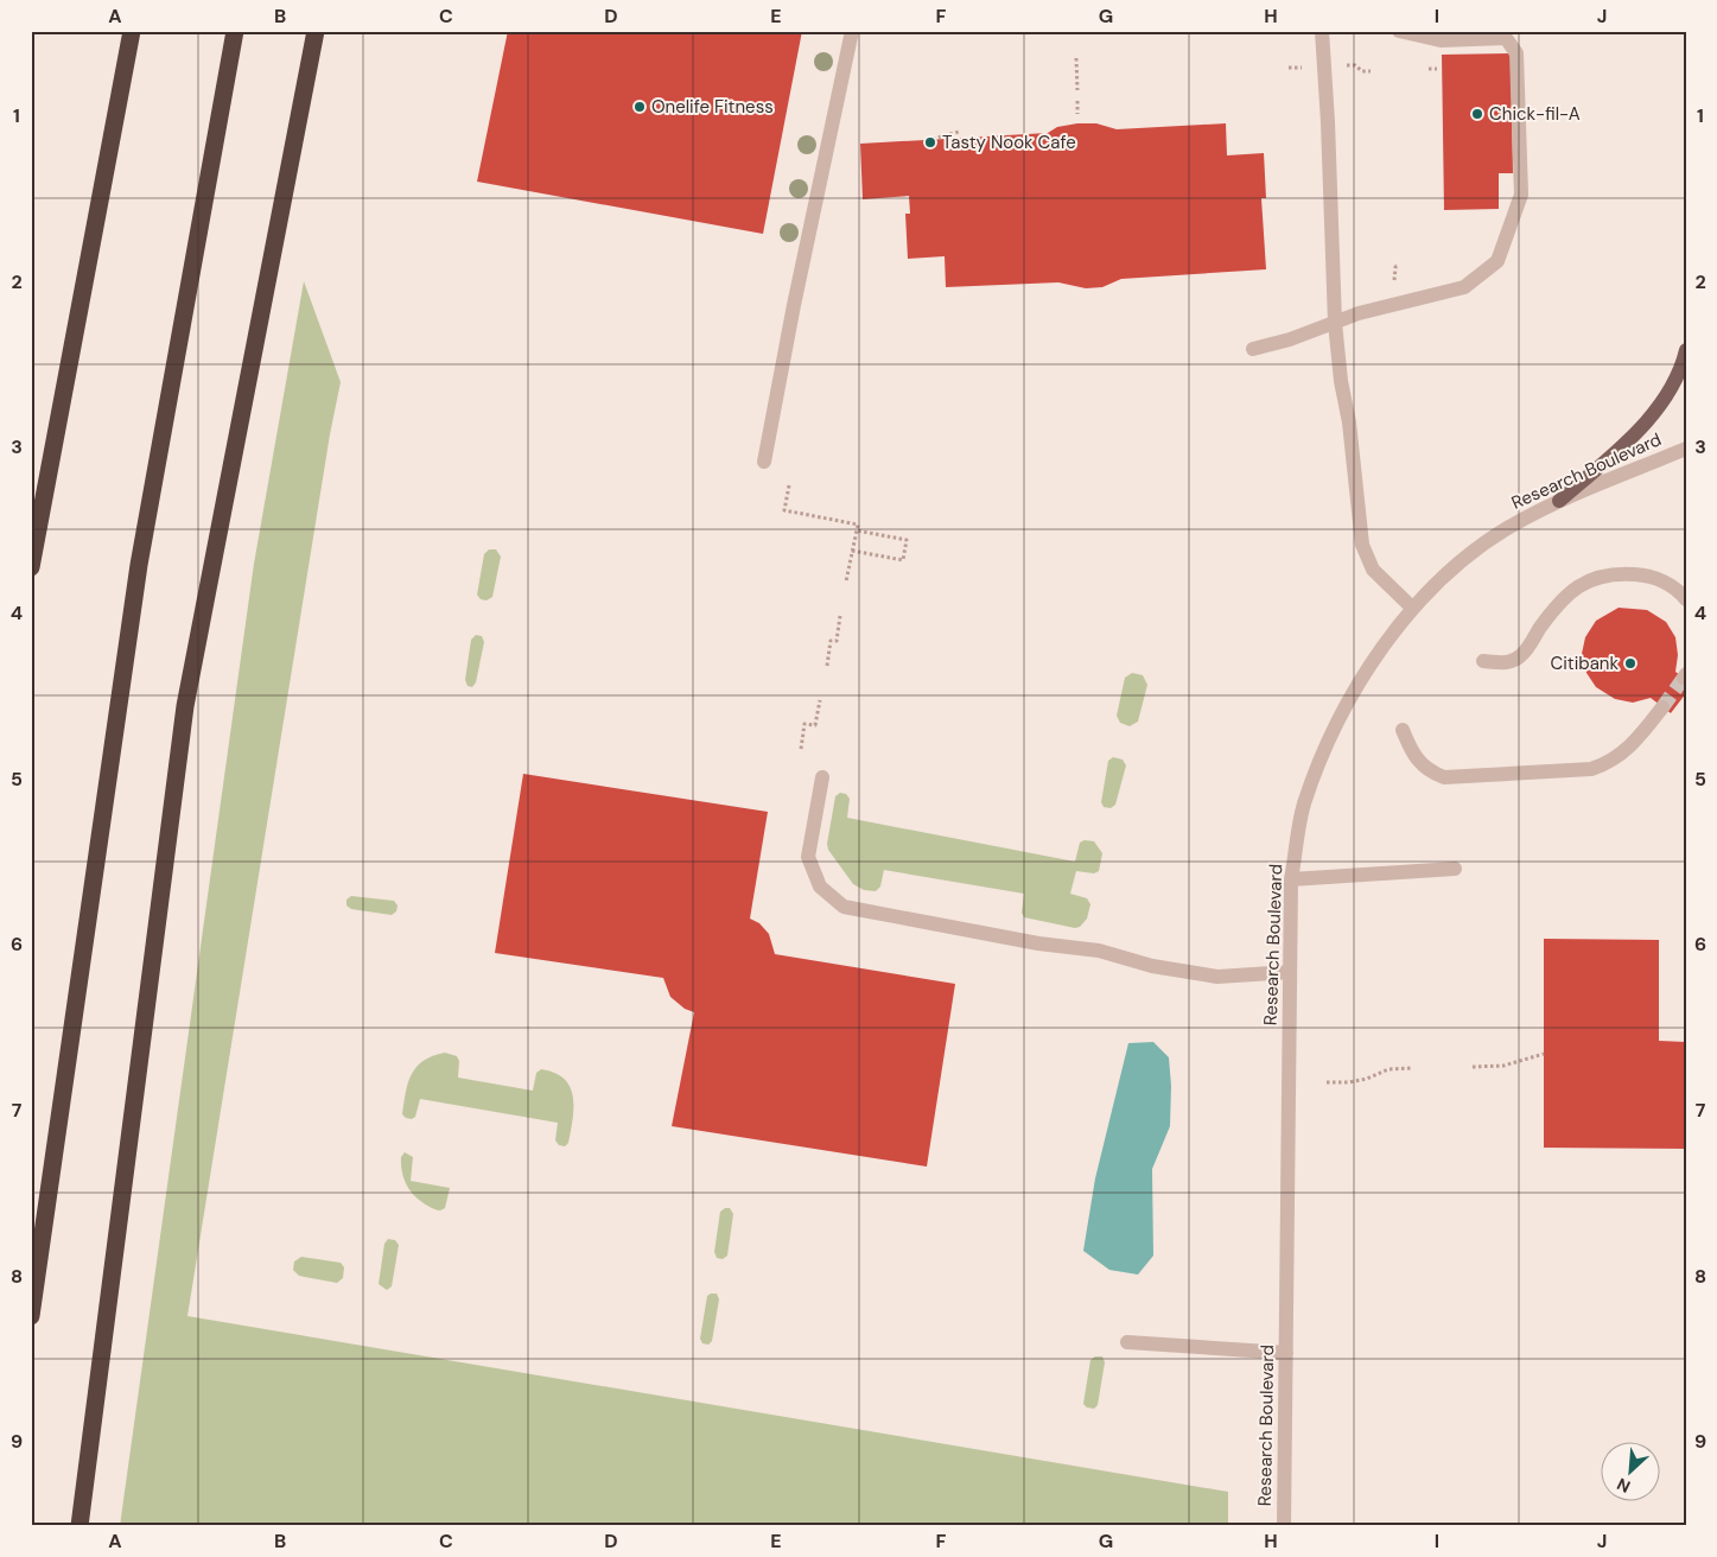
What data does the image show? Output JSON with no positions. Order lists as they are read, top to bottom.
{
  "streets": {
    "street": ["Research Boulevard"]
  },
  "places": [
    "Onelife Fitness",
    "Chick-fil-A",
    "Tasty Nook Cafe",
    "Citibank"
  ],
  "north": "bottom left",
  "grid": {
    "columns": [
      "A",
      "B",
      "C",
      "D",
      "E",
      "F",
      "G",
      "H",
      "I",
      "J"
    ],
    "rows": [
      "1",
      "2",
      "3",
      "4",
      "5",
      "6",
      "7",
      "8",
      "9"
    ]
  }
}
